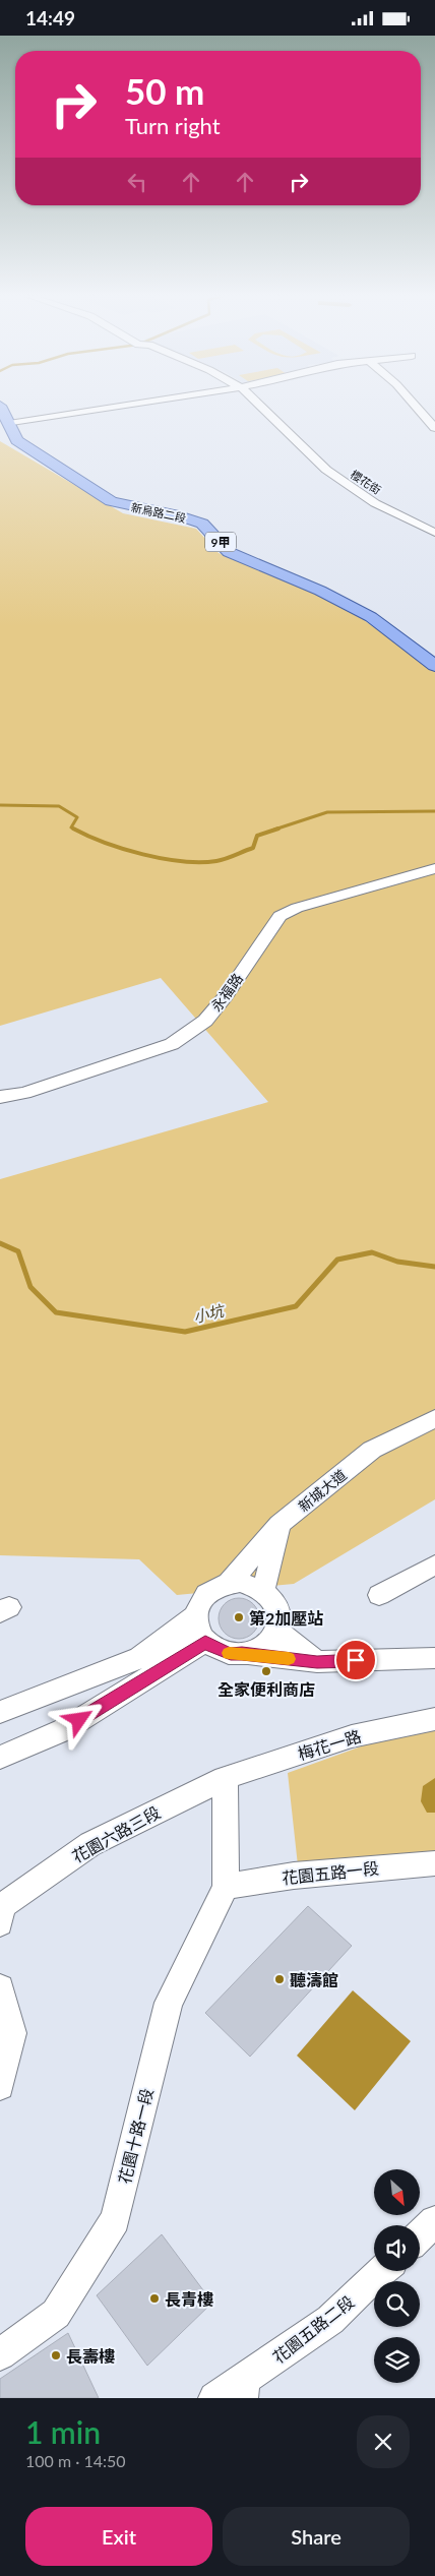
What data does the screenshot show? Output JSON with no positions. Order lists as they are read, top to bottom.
{
  "streets": {
    "main road": ["新烏路二段", "9甲"],
    "street": [
      "櫻花街",
      "永福路",
      "新城大道",
      "梅花一路",
      "花園六路三段",
      "花園五路一段",
      "花園十路一段",
      "花園五路二段"
    ]
  },
  "crossings": [
    ["梅花一路", "花園六路三段"],
    ["花園五路一段", "花園十路一段"]
  ],
  "water": ["小坑"],
  "places": [
    "第2加壓站",
    "全家便利商店",
    "聽濤館",
    "長青樓",
    "長壽樓"
  ],
  "north": "bottom right",
  "page": {
    "status": "14:49",
    "turn": ["50 m", "Turn right"],
    "heading": ["1 min", "100 m · 14:50"],
    "buttons": ["Exit", "Share"]
  }
}
